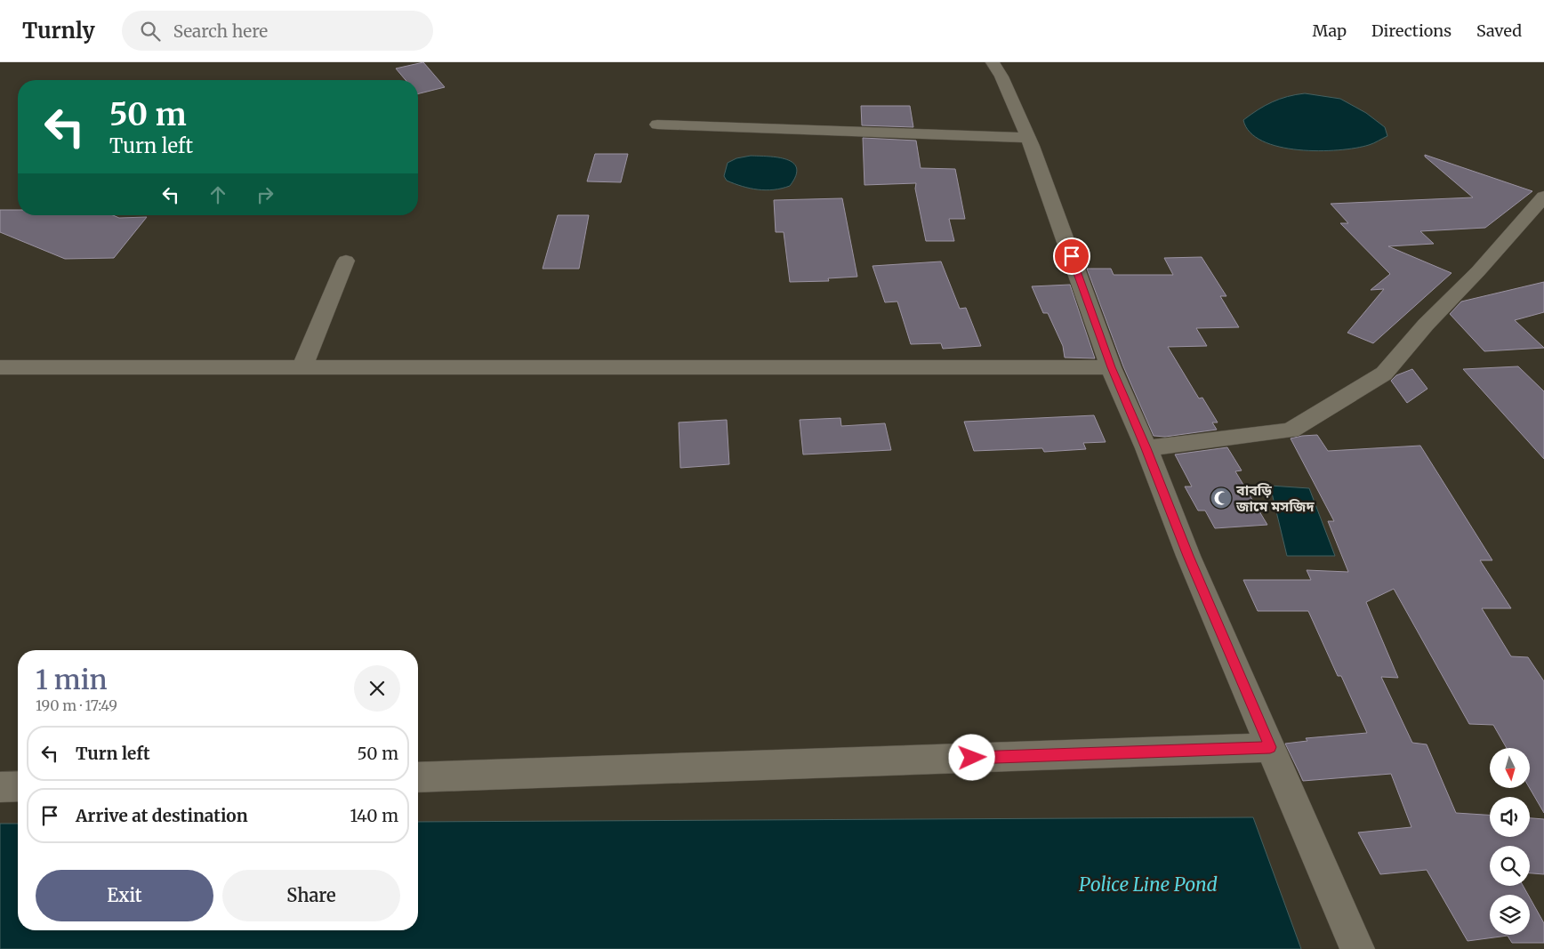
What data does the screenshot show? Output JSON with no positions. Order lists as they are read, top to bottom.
{
  "water": ["Police Line Pond"],
  "places": {
    "mosque": ["বাবড়ি জামে মসজিদ"]
  },
  "north": "bottom",
  "page": {
    "header": "Turnly",
    "search": "Search here",
    "nav": ["Map", "Directions", "Saved"],
    "turn": ["50 m", "Turn left"],
    "heading": ["1 min", "190 m · 17:49"],
    "list": [
      {
        "name": "Turn left",
        "value": "50 m"
      },
      {
        "name": "Arrive at destination",
        "value": "140 m"
      }
    ],
    "buttons": ["Exit", "Share"]
  }
}
